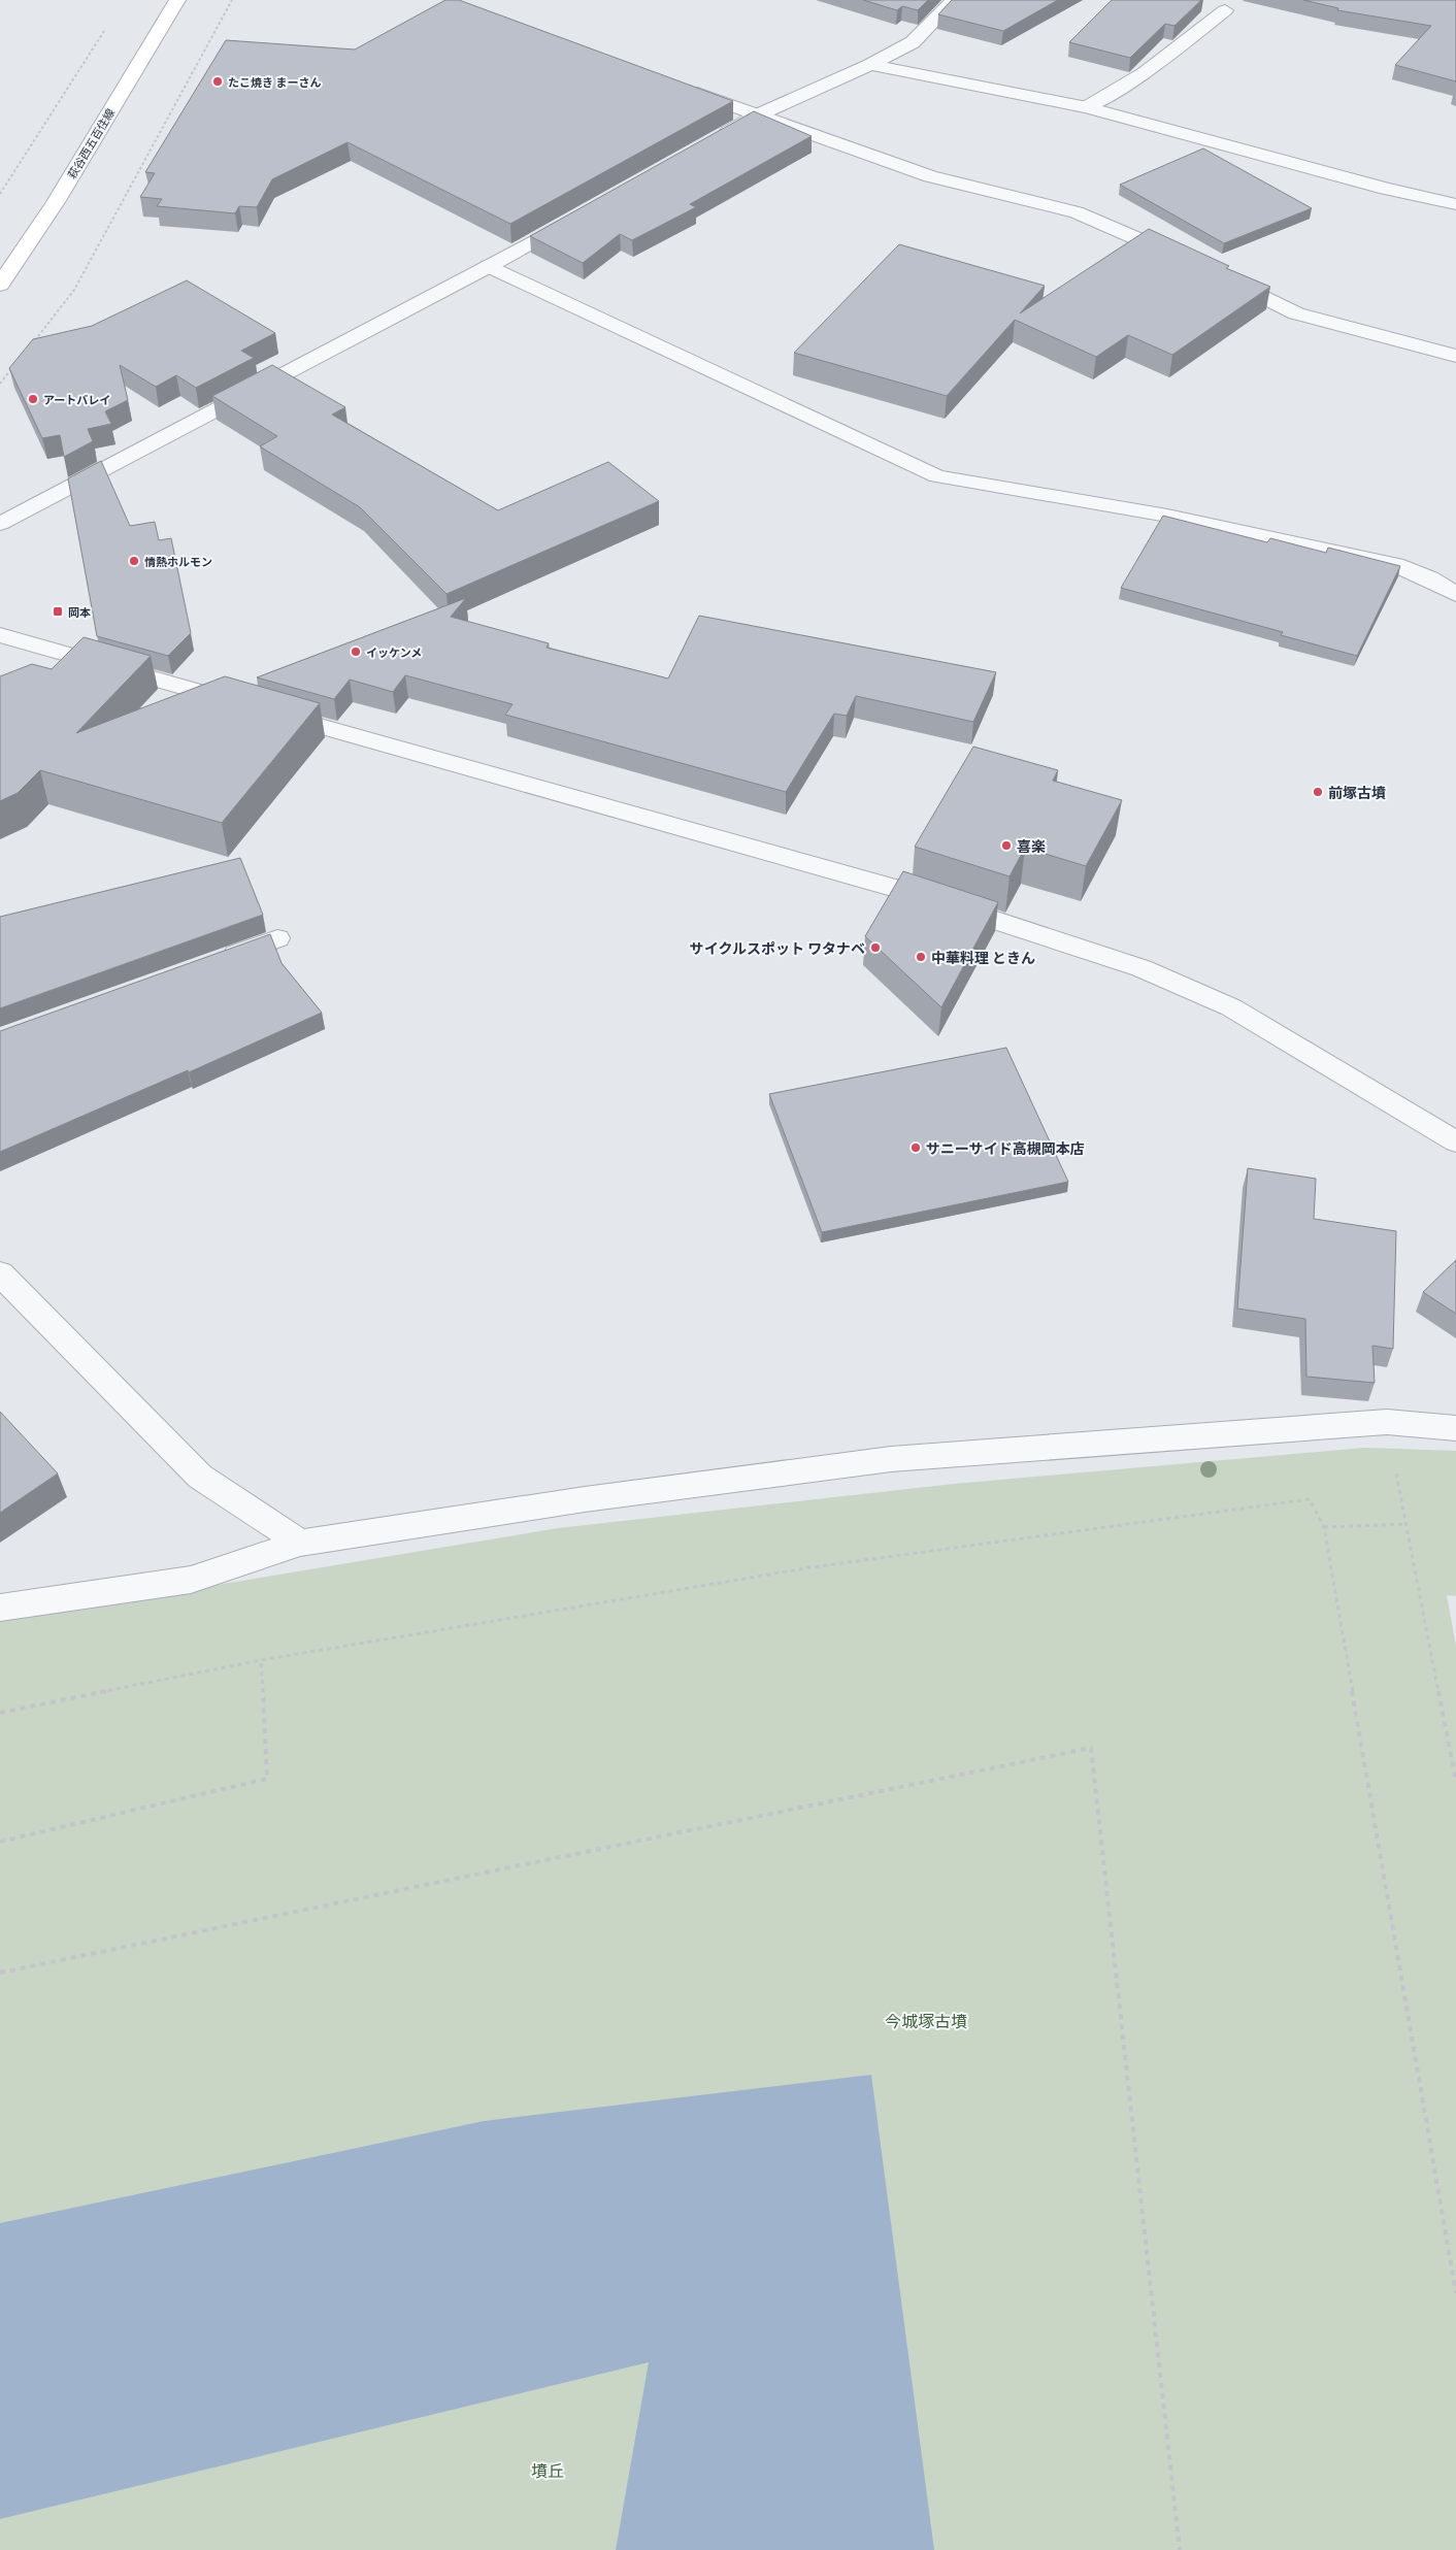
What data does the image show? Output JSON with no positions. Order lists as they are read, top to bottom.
{
  "streets": {
    "main road": ["萩谷西五百住線"]
  },
  "parks": ["今城塚古墳", "墳丘"],
  "places": {
    "other": [
      "たこ焼き まーさん",
      "アートバレイ",
      "情熱ホルモン",
      "イッケンメ",
      "前塚古墳",
      "喜楽",
      "サイクルスポット ワタナベ",
      "中華料理 ときん",
      "サニーサイド高槻岡本店"
    ],
    "transit": ["岡本"]
  }
}
